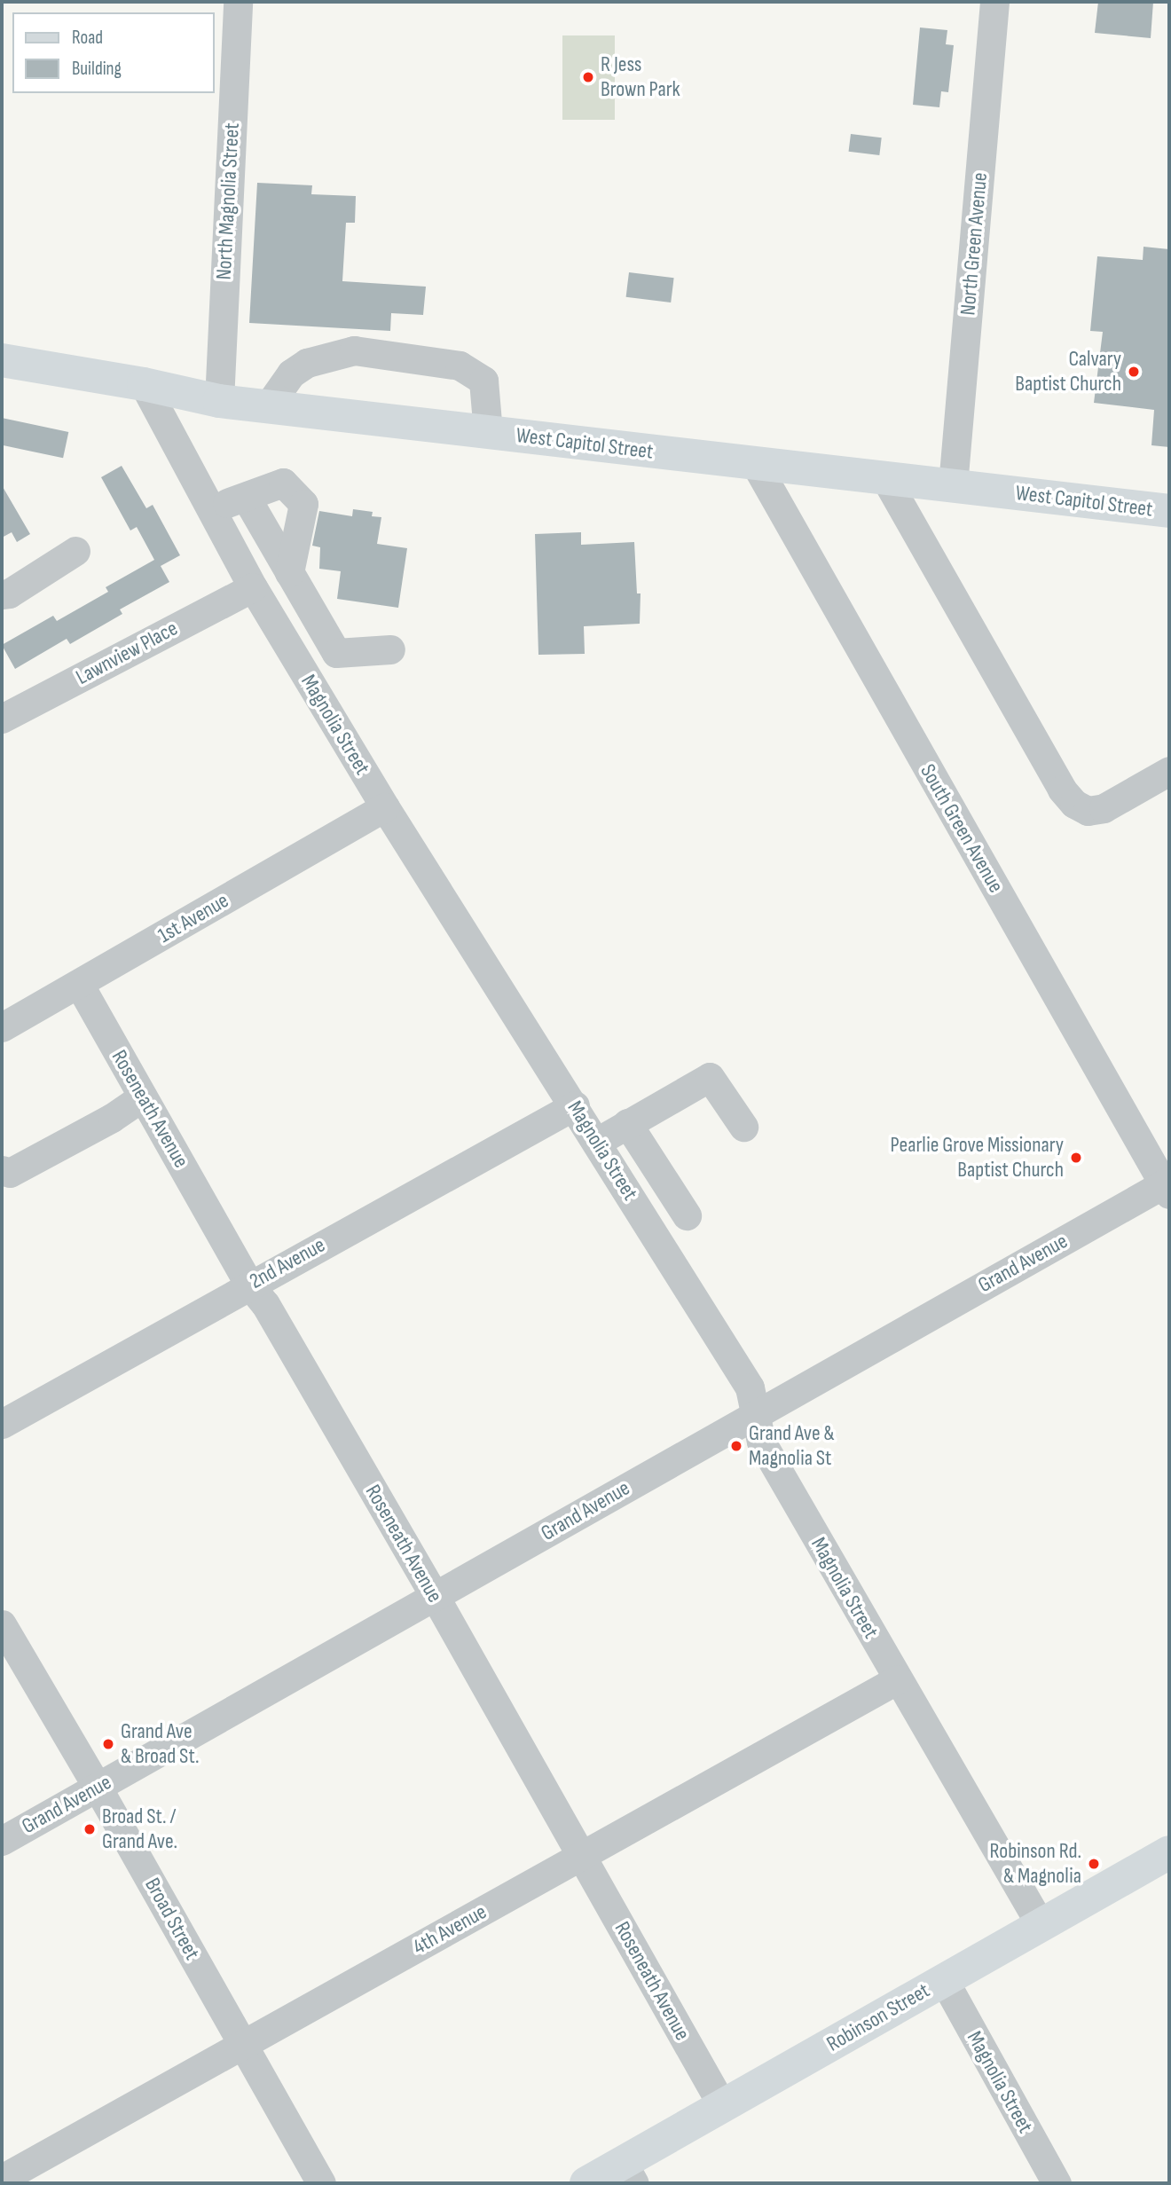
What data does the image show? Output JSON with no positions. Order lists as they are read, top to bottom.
{
  "streets": {
    "main road": ["West Capitol Street", "Robinson Street"],
    "street": [
      "North Magnolia Street",
      "North Green Avenue",
      "Lawnview Place",
      "Magnolia Street",
      "South Green Avenue",
      "1st Avenue",
      "Roseneath Avenue",
      "2nd Avenue",
      "Grand Avenue",
      "Broad Street",
      "4th Avenue"
    ]
  },
  "crossings": [
    ["North Magnolia Street", "West Capitol Street"],
    ["North Green Avenue", "West Capitol Street"],
    ["West Capitol Street", "Magnolia Street"],
    ["West Capitol Street", "South Green Avenue"],
    ["Lawnview Place", "Magnolia Street"],
    ["Magnolia Street", "1st Avenue"],
    ["Magnolia Street", "2nd Avenue"],
    ["Magnolia Street", "Grand Avenue"],
    ["Magnolia Street", "4th Avenue"],
    ["Magnolia Street", "Robinson Street"],
    ["South Green Avenue", "Grand Avenue"],
    ["1st Avenue", "Roseneath Avenue"],
    ["Roseneath Avenue", "2nd Avenue"],
    ["Roseneath Avenue", "Grand Avenue"],
    ["Roseneath Avenue", "4th Avenue"],
    ["Roseneath Avenue", "Robinson Street"],
    ["Grand Avenue", "Broad Street"],
    ["Broad Street", "4th Avenue"]
  ],
  "places": [
    "R Jess Brown Park",
    "Calvary Baptist Church",
    "Pearlie Grove Missionary Baptist Church",
    "Grand Ave & Magnolia St",
    "Grand Ave & Broad St.",
    "Broad St. / Grand Ave.",
    "Robinson Rd. & Magnolia"
  ],
  "legend": ["Road", "Building"]
}
